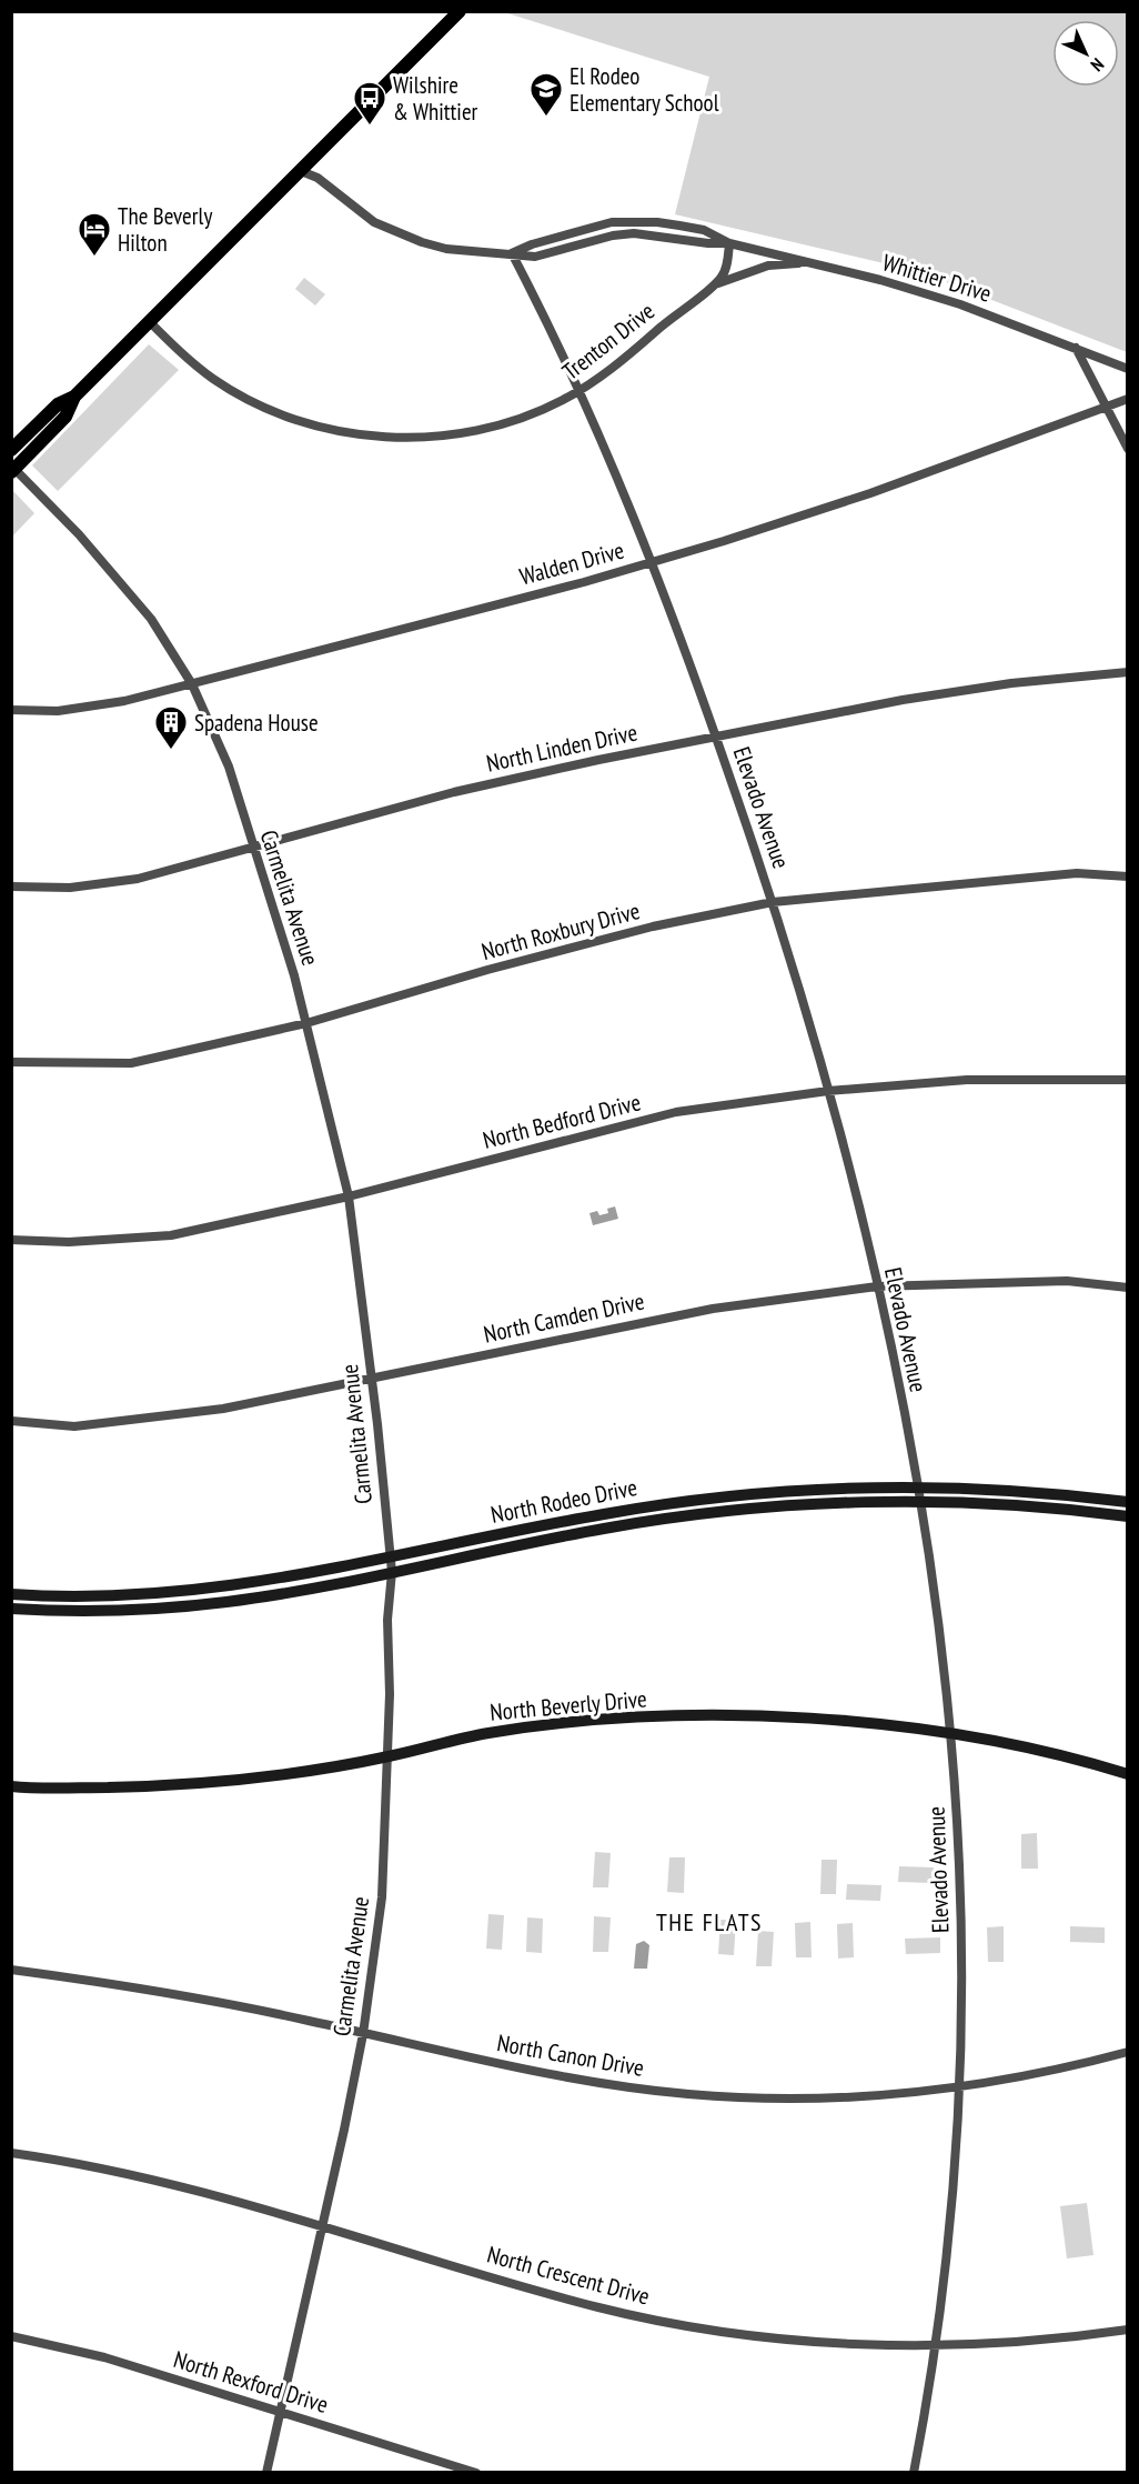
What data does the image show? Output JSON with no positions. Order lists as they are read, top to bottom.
{
  "streets": {
    "street": [
      "Whittier Drive",
      "Trenton Drive",
      "Walden Drive",
      "North Linden Drive",
      "Elevado Avenue",
      "Carmelita Avenue",
      "North Roxbury Drive",
      "North Bedford Drive",
      "North Camden Drive",
      "North Rodeo Drive",
      "North Beverly Drive",
      "North Canon Drive",
      "North Crescent Drive",
      "North Rexford Drive"
    ]
  },
  "crossings": [
    ["Whittier Drive", "Elevado Avenue"],
    ["Trenton Drive", "Elevado Avenue"],
    ["Walden Drive", "Elevado Avenue"],
    ["Walden Drive", "Carmelita Avenue"],
    ["North Linden Drive", "Elevado Avenue"],
    ["North Linden Drive", "Carmelita Avenue"],
    ["Elevado Avenue", "North Roxbury Drive"],
    ["Elevado Avenue", "North Bedford Drive"],
    ["Elevado Avenue", "North Camden Drive"],
    ["Elevado Avenue", "North Rodeo Drive"],
    ["Elevado Avenue", "North Beverly Drive"],
    ["Elevado Avenue", "North Canon Drive"],
    ["Elevado Avenue", "North Crescent Drive"],
    ["Carmelita Avenue", "North Roxbury Drive"],
    ["Carmelita Avenue", "North Bedford Drive"],
    ["Carmelita Avenue", "North Camden Drive"],
    ["Carmelita Avenue", "North Rodeo Drive"],
    ["Carmelita Avenue", "North Beverly Drive"],
    ["Carmelita Avenue", "North Canon Drive"],
    ["Carmelita Avenue", "North Crescent Drive"],
    ["Carmelita Avenue", "North Rexford Drive"]
  ],
  "districts": ["THE FLATS"],
  "places": {
    "school or university": ["El Rodeo Elementary School"],
    "bus stop": ["Wilshire & Whittier"],
    "hotel": ["The Beverly Hilton"],
    "building": ["Spadena House"]
  },
  "north": "bottom right"
}
